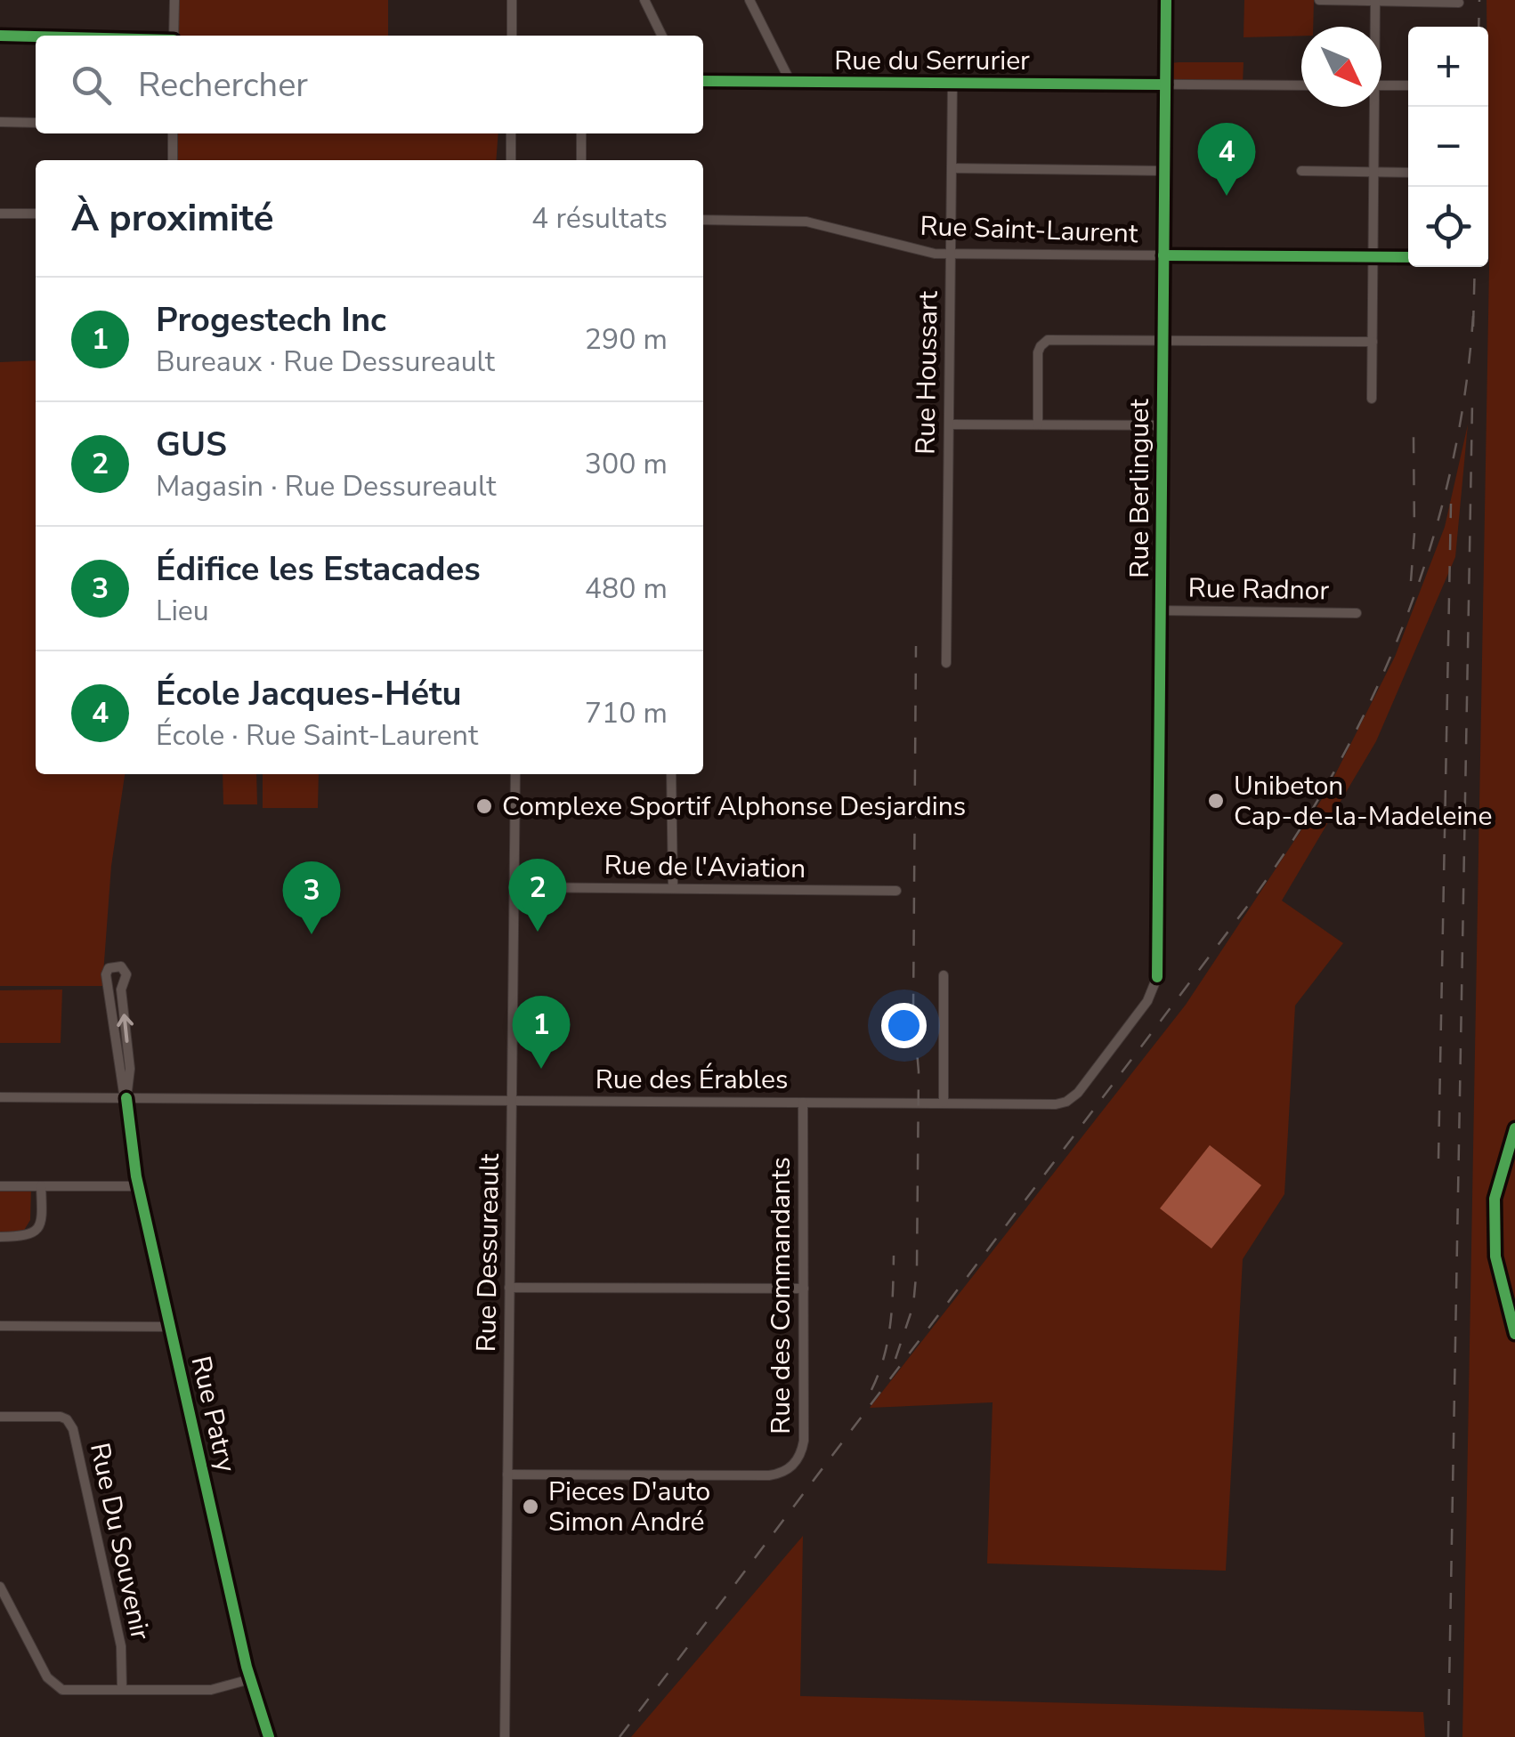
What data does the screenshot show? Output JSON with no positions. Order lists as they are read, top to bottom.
{
  "streets": {
    "street": [
      "Rue du Serrurier",
      "Rue Saint-Laurent",
      "Rue Houssart",
      "Rue Berlinguet",
      "Rue Radnor",
      "Rue de l'Aviation",
      "Rue des Érables",
      "Rue Dessureault",
      "Rue des Commandants",
      "Rue Patry",
      "Rue Du Souvenir"
    ]
  },
  "crossings": [
    ["Rue du Serrurier", "Rue Houssart"],
    ["Rue du Serrurier", "Rue Berlinguet"],
    ["Rue Saint-Laurent", "Rue Houssart"],
    ["Rue Saint-Laurent", "Rue Berlinguet"],
    ["Rue Berlinguet", "Rue Radnor"],
    ["Rue Berlinguet", "Rue des Érables"],
    ["Rue de l'Aviation", "Rue Dessureault"],
    ["Rue des Érables", "Rue Dessureault"],
    ["Rue des Érables", "Rue des Commandants"],
    ["Rue des Érables", "Rue Patry"],
    ["Rue Dessureault", "Rue des Commandants"]
  ],
  "places": ["Unibeton Cap-de-la-Madeleine", "Complexe Sportif Alphonse Desjardins", "Pieces D'auto Simon André"],
  "north": "bottom right",
  "page": {
    "map_buttons": ["+", "−"],
    "search": "Rechercher",
    "pins": [
      "4",
      "2",
      "3",
      "1"
    ],
    "heading": ["À proximité", "4 résultats"],
    "list": [
      {
        "mark": "1",
        "name": "Progestech Inc",
        "note": "Bureaux · Rue Dessureault",
        "value": "290 m"
      },
      {
        "mark": "2",
        "name": "GUS",
        "note": "Magasin · Rue Dessureault",
        "value": "300 m"
      },
      {
        "mark": "3",
        "name": "Édifice les Estacades",
        "note": "Lieu",
        "value": "480 m"
      },
      {
        "mark": "4",
        "name": "École Jacques-Hétu",
        "note": "École · Rue Saint-Laurent",
        "value": "710 m"
      }
    ]
  }
}
